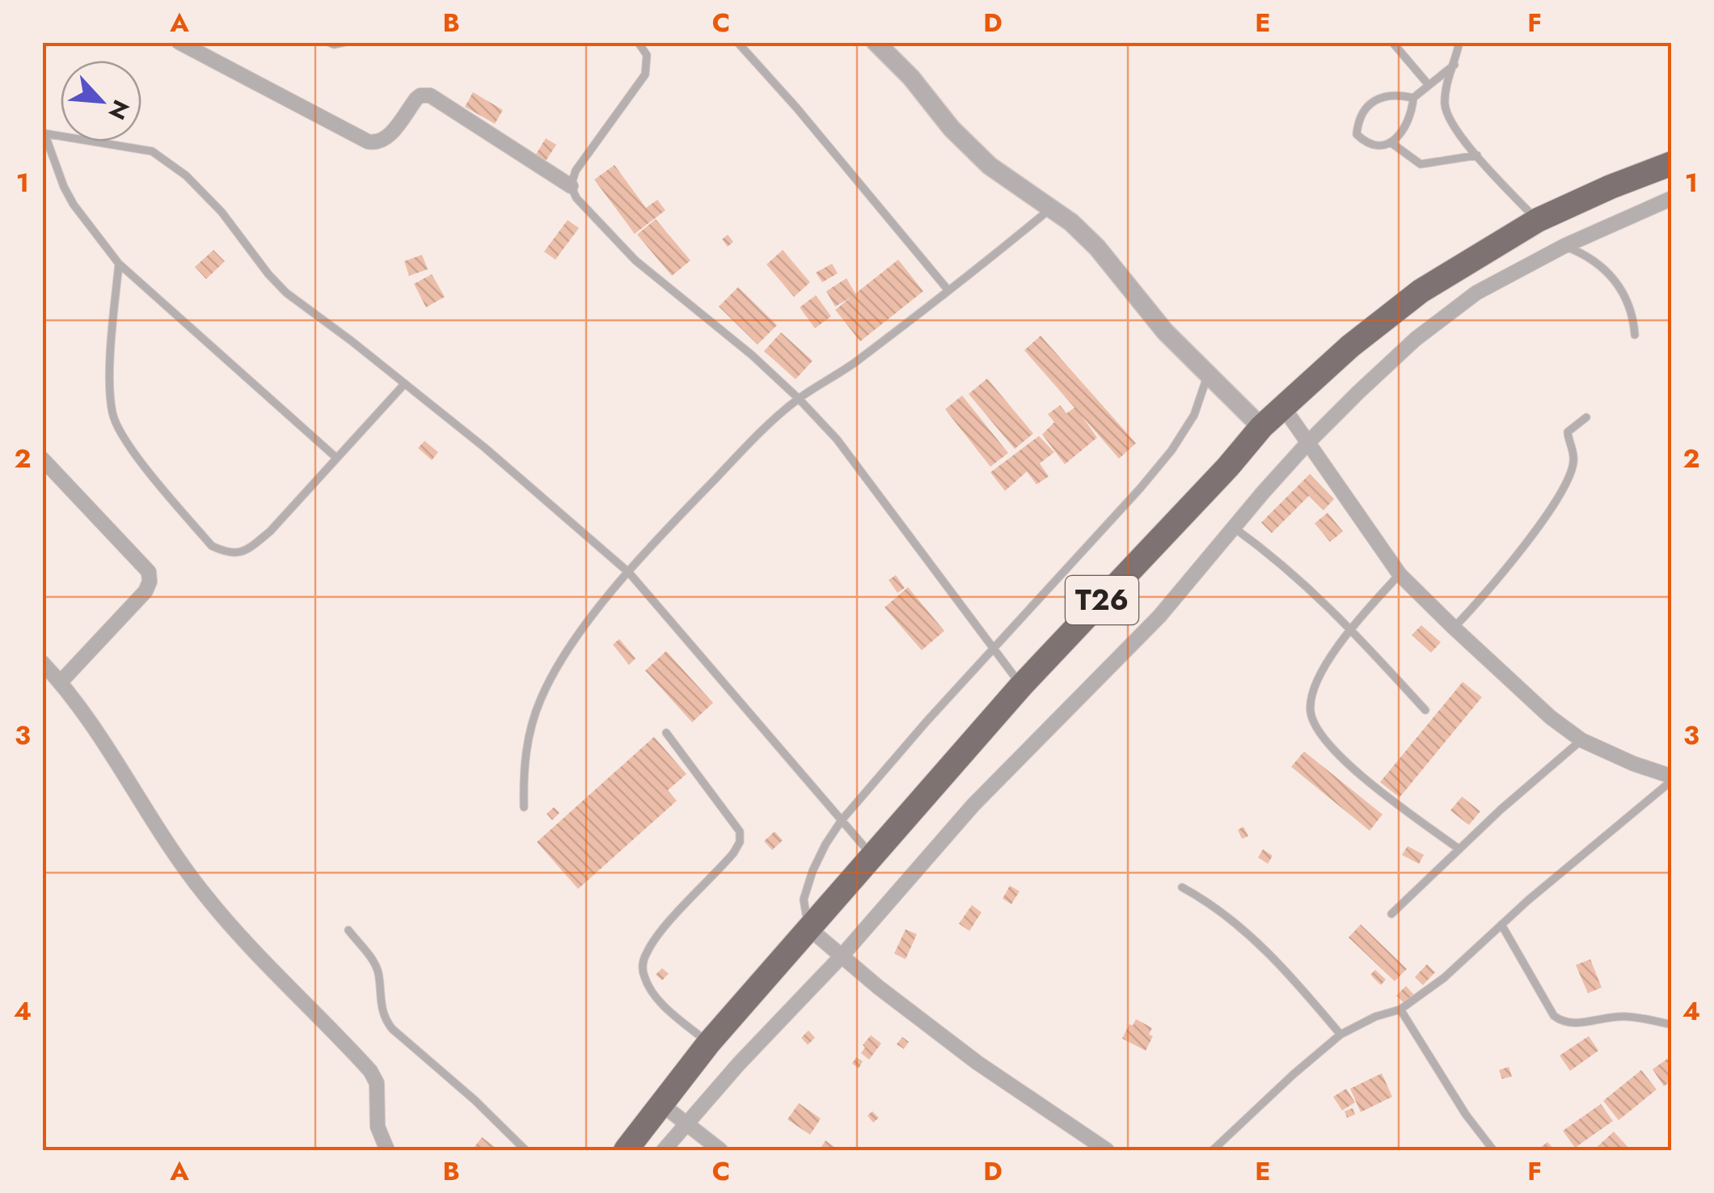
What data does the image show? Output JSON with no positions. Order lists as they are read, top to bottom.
{
  "streets": {
    "highway": ["T26"]
  },
  "north": "bottom right",
  "grid": {
    "columns": [
      "A",
      "B",
      "C",
      "D",
      "E",
      "F"
    ],
    "rows": [
      "1",
      "2",
      "3",
      "4"
    ]
  }
}
